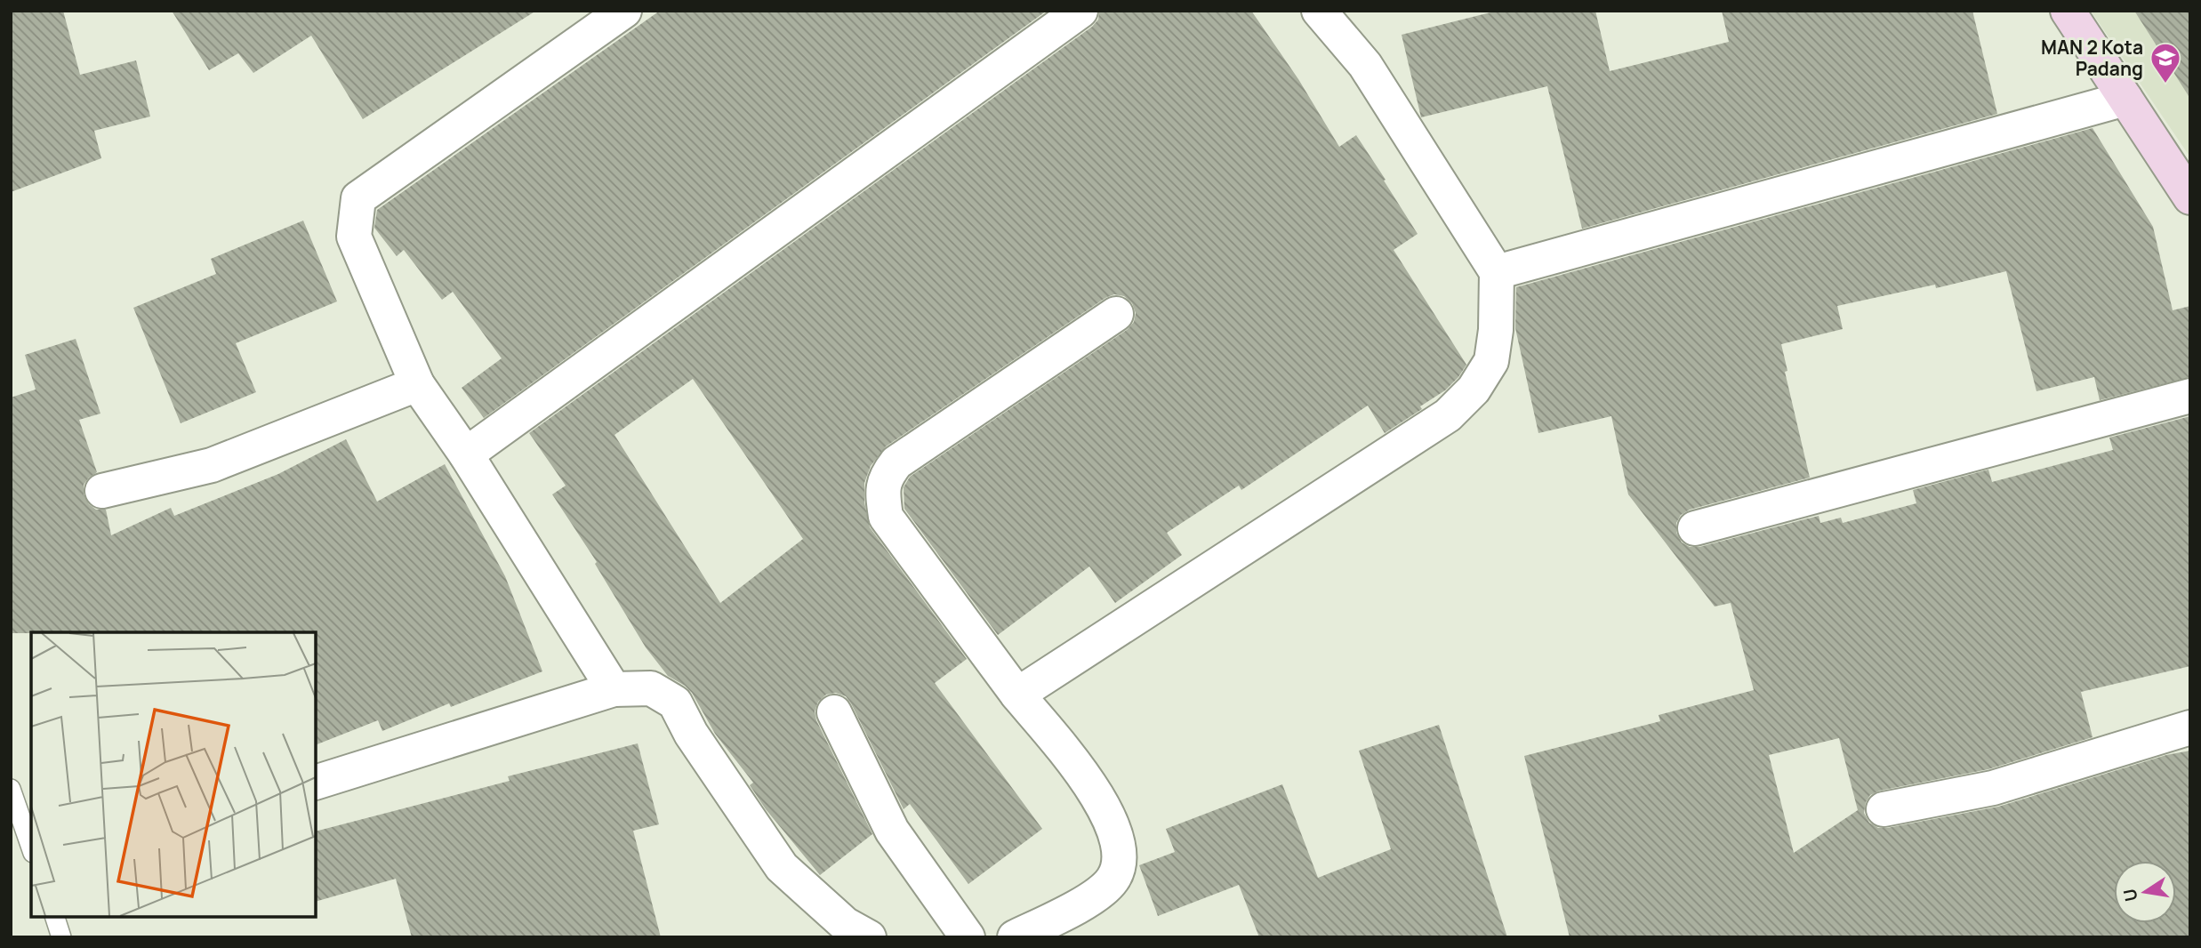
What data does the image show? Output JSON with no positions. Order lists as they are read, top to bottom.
{
  "places": {
    "school or university": ["MAN 2 Kota Padang"]
  },
  "north": "left"
}
